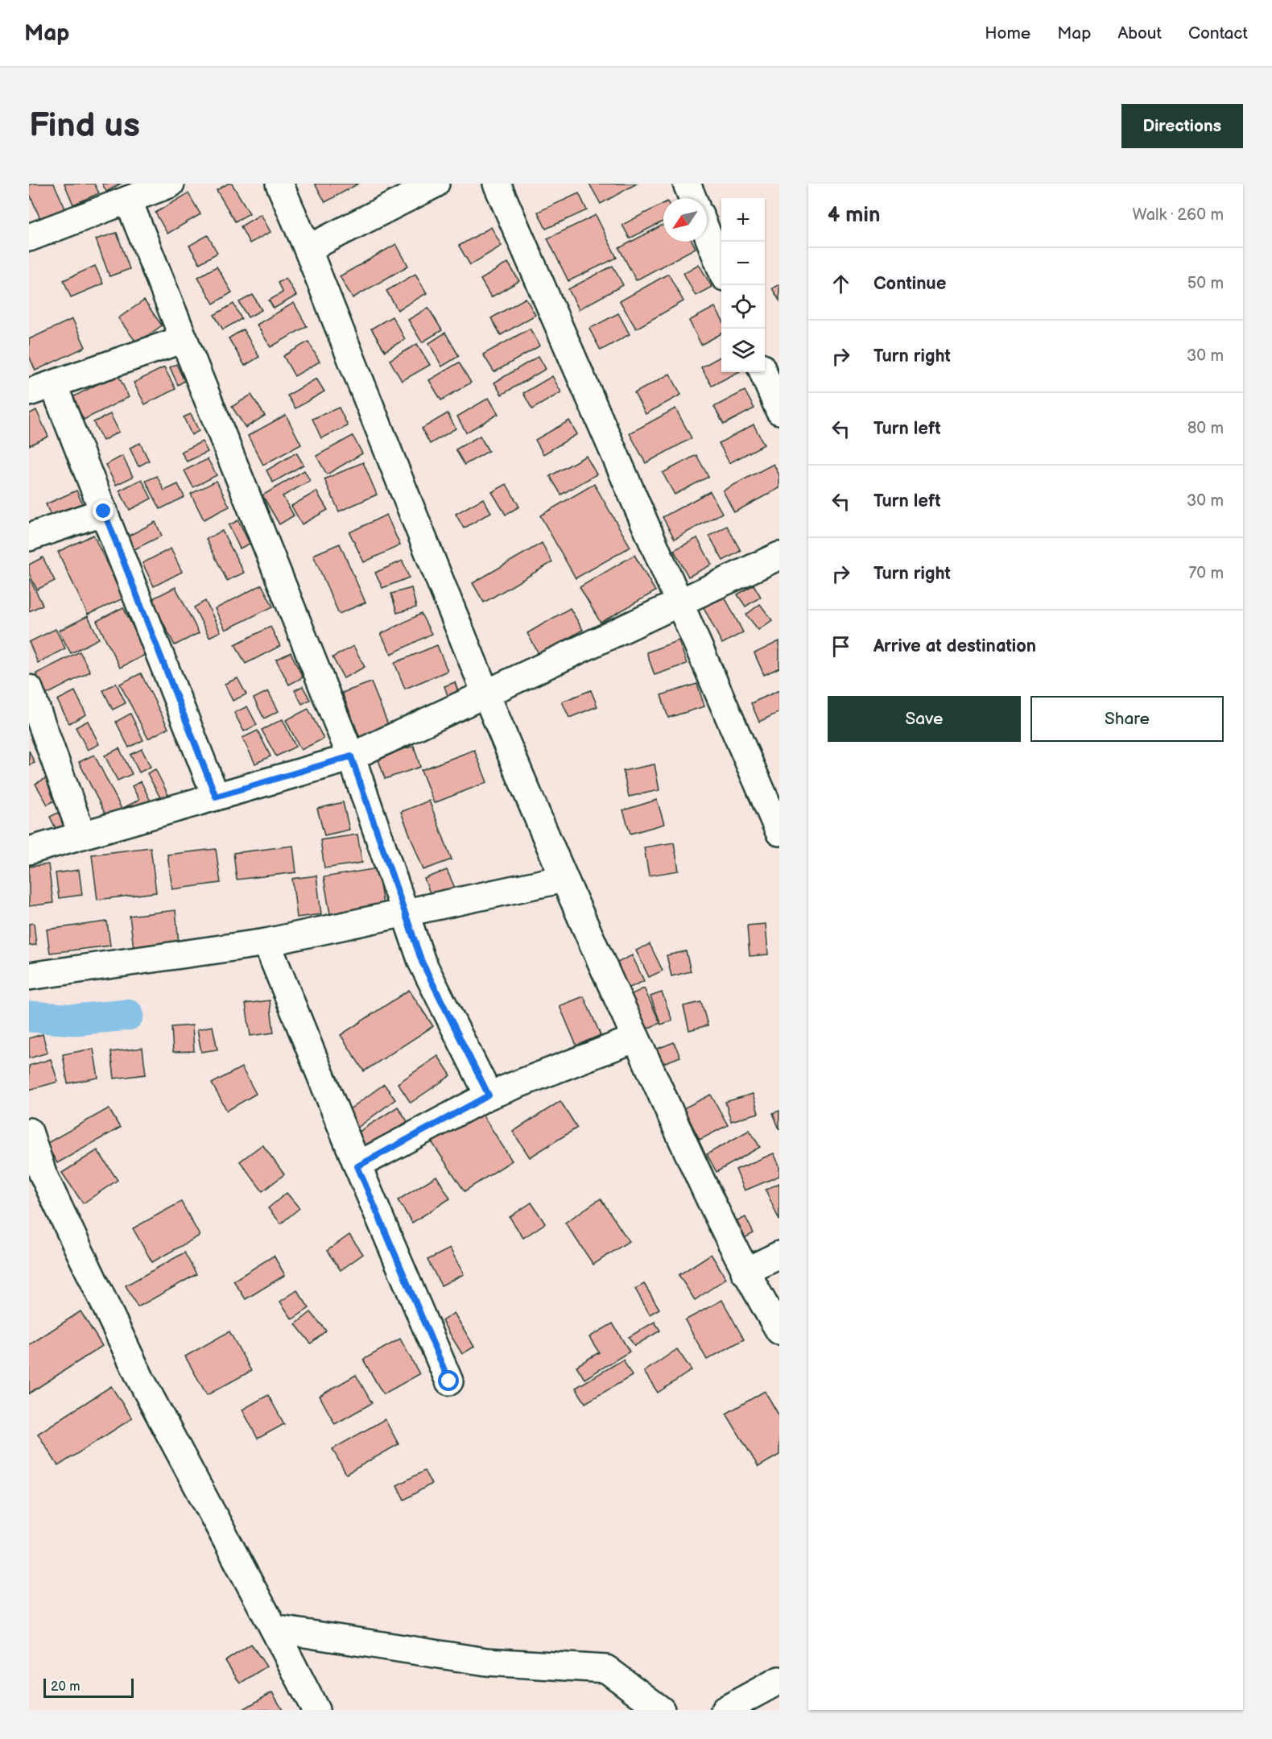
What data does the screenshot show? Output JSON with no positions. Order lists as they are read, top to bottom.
{
  "scale_bar": "20 m",
  "north": "bottom left",
  "page": {
    "header": "Map",
    "nav": [
      "Home",
      "Map",
      "About",
      "Contact"
    ],
    "buttons": [
      "Directions",
      ["Save", "Share"]
    ],
    "title": "Find us",
    "heading": ["4 min", "Walk · 260 m"],
    "map_buttons": ["+", "−"],
    "list": [
      ["Continue", "50 m"],
      ["Turn right", "30 m"],
      ["Turn left", "80 m"],
      ["Turn left", "30 m"],
      ["Turn right", "70 m"],
      "Arrive at destination"
    ],
    "scale": "20 m"
  }
}
